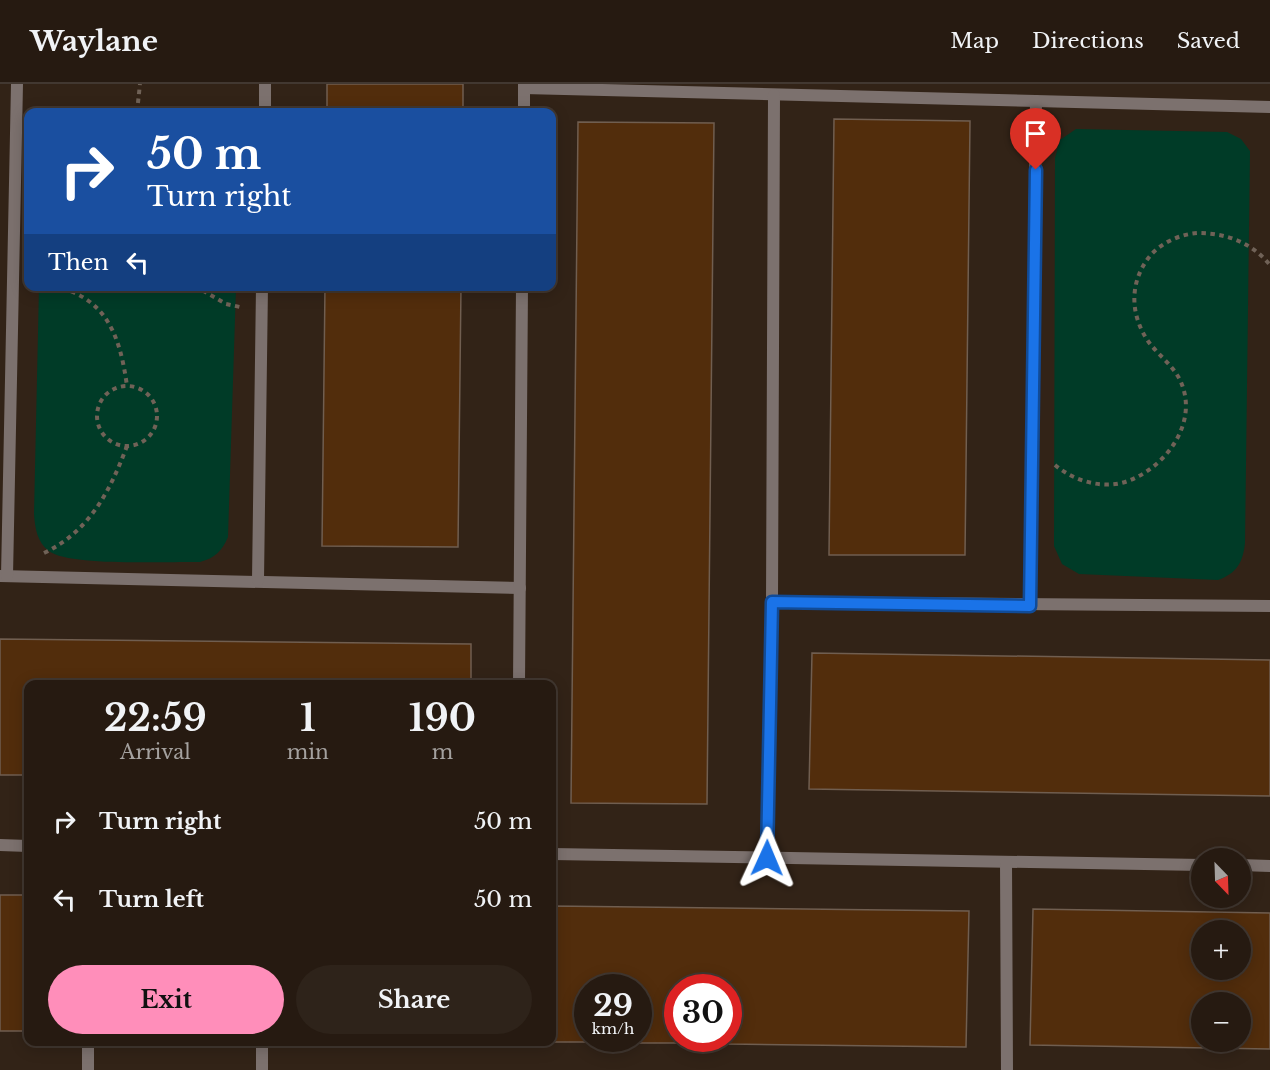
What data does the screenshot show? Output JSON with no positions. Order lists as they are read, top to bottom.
{
  "north": "bottom right",
  "page": {
    "header": "Waylane",
    "nav": ["Map", "Directions", "Saved"],
    "turn": ["50 m", "Turn right"],
    "then": "Then",
    "eta": [
      "22:59",
      "Arrival",
      "1",
      "min",
      "190",
      "m"
    ],
    "list": [
      {
        "name": "Turn right",
        "value": "50 m"
      },
      {
        "name": "Turn left",
        "value": "50 m"
      }
    ],
    "map_buttons": ["+", "−"],
    "buttons": ["Exit", "Share"],
    "speed": "29 km/h",
    "limit": "30"
  }
}
